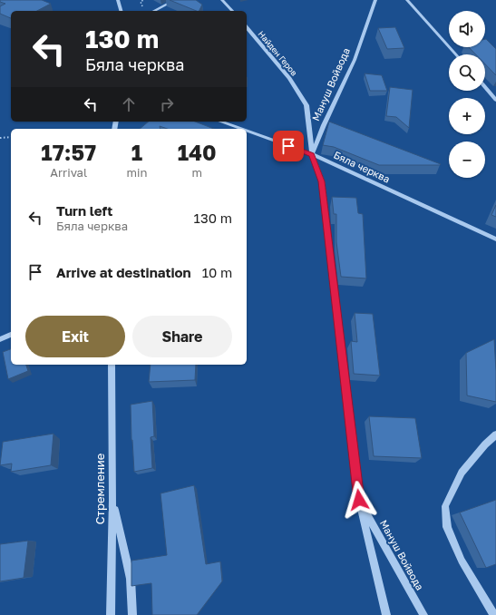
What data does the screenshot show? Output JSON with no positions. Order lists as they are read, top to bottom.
{
  "streets": {
    "street": [
      "Найден Геров",
      "Мануш Войвода",
      "Бяла черква",
      "Стремление"
    ]
  },
  "crossings": [
    ["Найден Геров", "Мануш Войвода"],
    ["Найден Геров", "Бяла черква"],
    ["Мануш Войвода", "Бяла черква"]
  ],
  "page": {
    "map_buttons": ["+", "−"],
    "turn": ["130 m", "Бяла черква"],
    "eta": [
      "17:57",
      "Arrival",
      "1",
      "min",
      "140",
      "m"
    ],
    "list": [
      {
        "name": "Turn left",
        "note": "Бяла черква",
        "value": "130 m"
      },
      {
        "name": "Arrive at destination",
        "value": "10 m"
      }
    ],
    "buttons": ["Exit", "Share"]
  }
}
